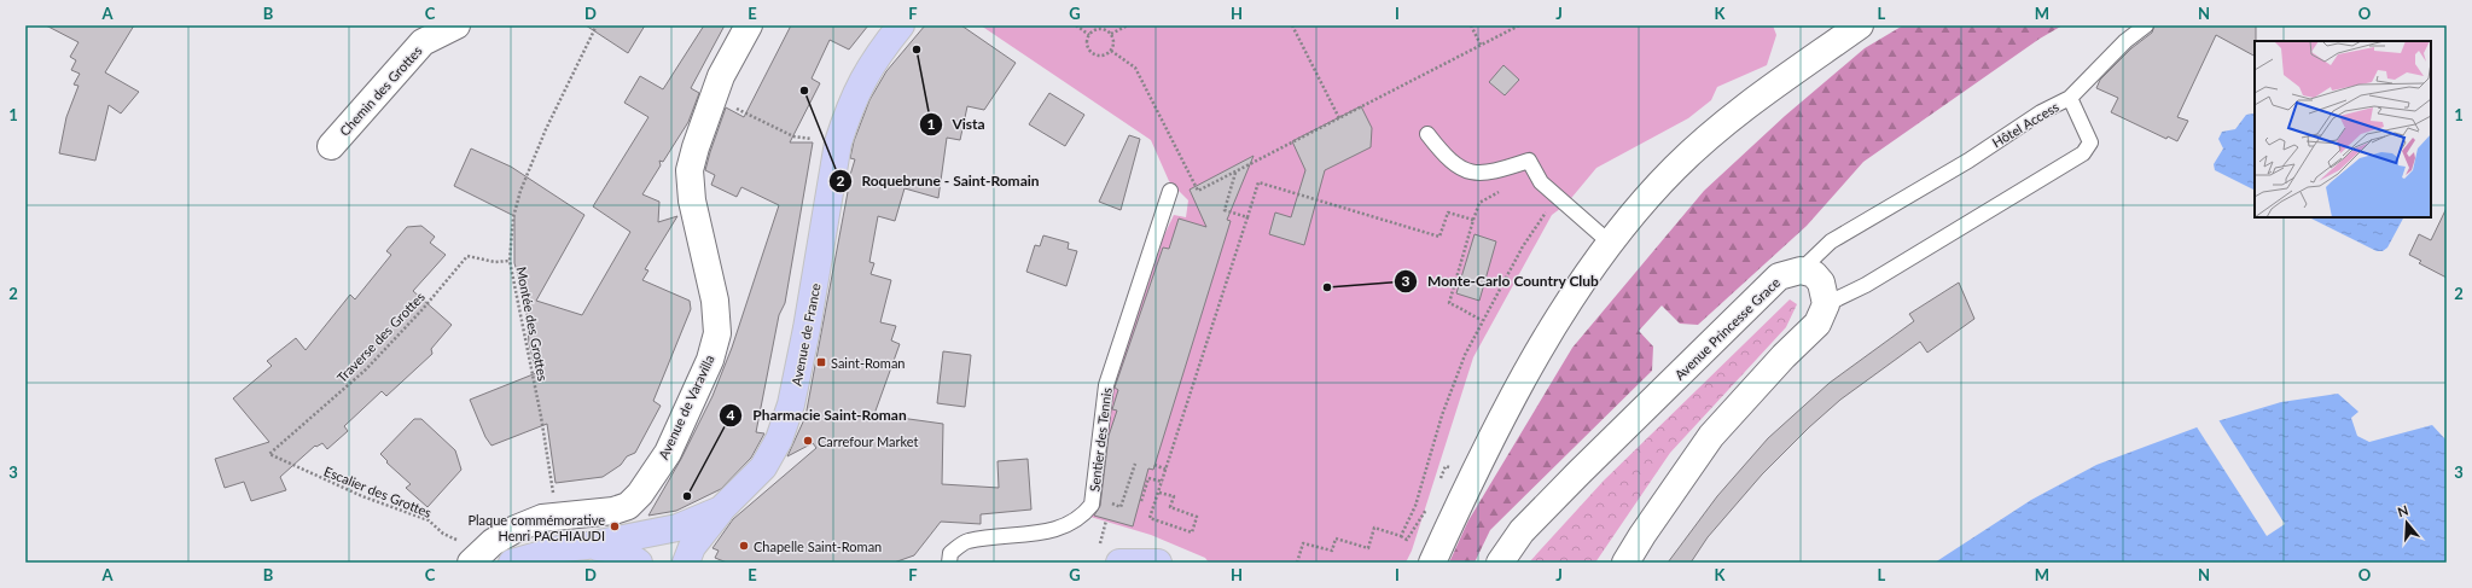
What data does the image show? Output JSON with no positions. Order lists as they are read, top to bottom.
{
  "streets": {
    "main road": ["Avenue de France"],
    "street": ["Chemin des Grottes", "Avenue Princesse Grace", "Avenue de Varavilla"],
    "lane": ["Hôtel Access", "Sentier des Tennis"],
    "path": ["Montée des Grottes", "Traverse des Grottes", "Escalier des Grottes"]
  },
  "crossings": [
    ["Hôtel Access", "Avenue Princesse Grace"],
    ["Montée des Grottes", "Traverse des Grottes"],
    ["Traverse des Grottes", "Escalier des Grottes"],
    ["Avenue de Varavilla", "Escalier des Grottes"]
  ],
  "places": {
    "other": [
      "Vista",
      "Roquebrune - Saint-Romain",
      "Monte-Carlo Country Club",
      "Carrefour Market",
      "Pharmacie Saint-Roman",
      "Plaque commémorative Henri PACHIAUDI",
      "Chapelle Saint-Roman"
    ],
    "transit": ["Saint-Roman"]
  },
  "north": "top",
  "grid": {
    "columns": [
      "A",
      "B",
      "C",
      "D",
      "E",
      "F",
      "G",
      "H",
      "I",
      "J",
      "K",
      "L",
      "M",
      "N",
      "O"
    ],
    "rows": ["1", "2", "3"]
  }
}
